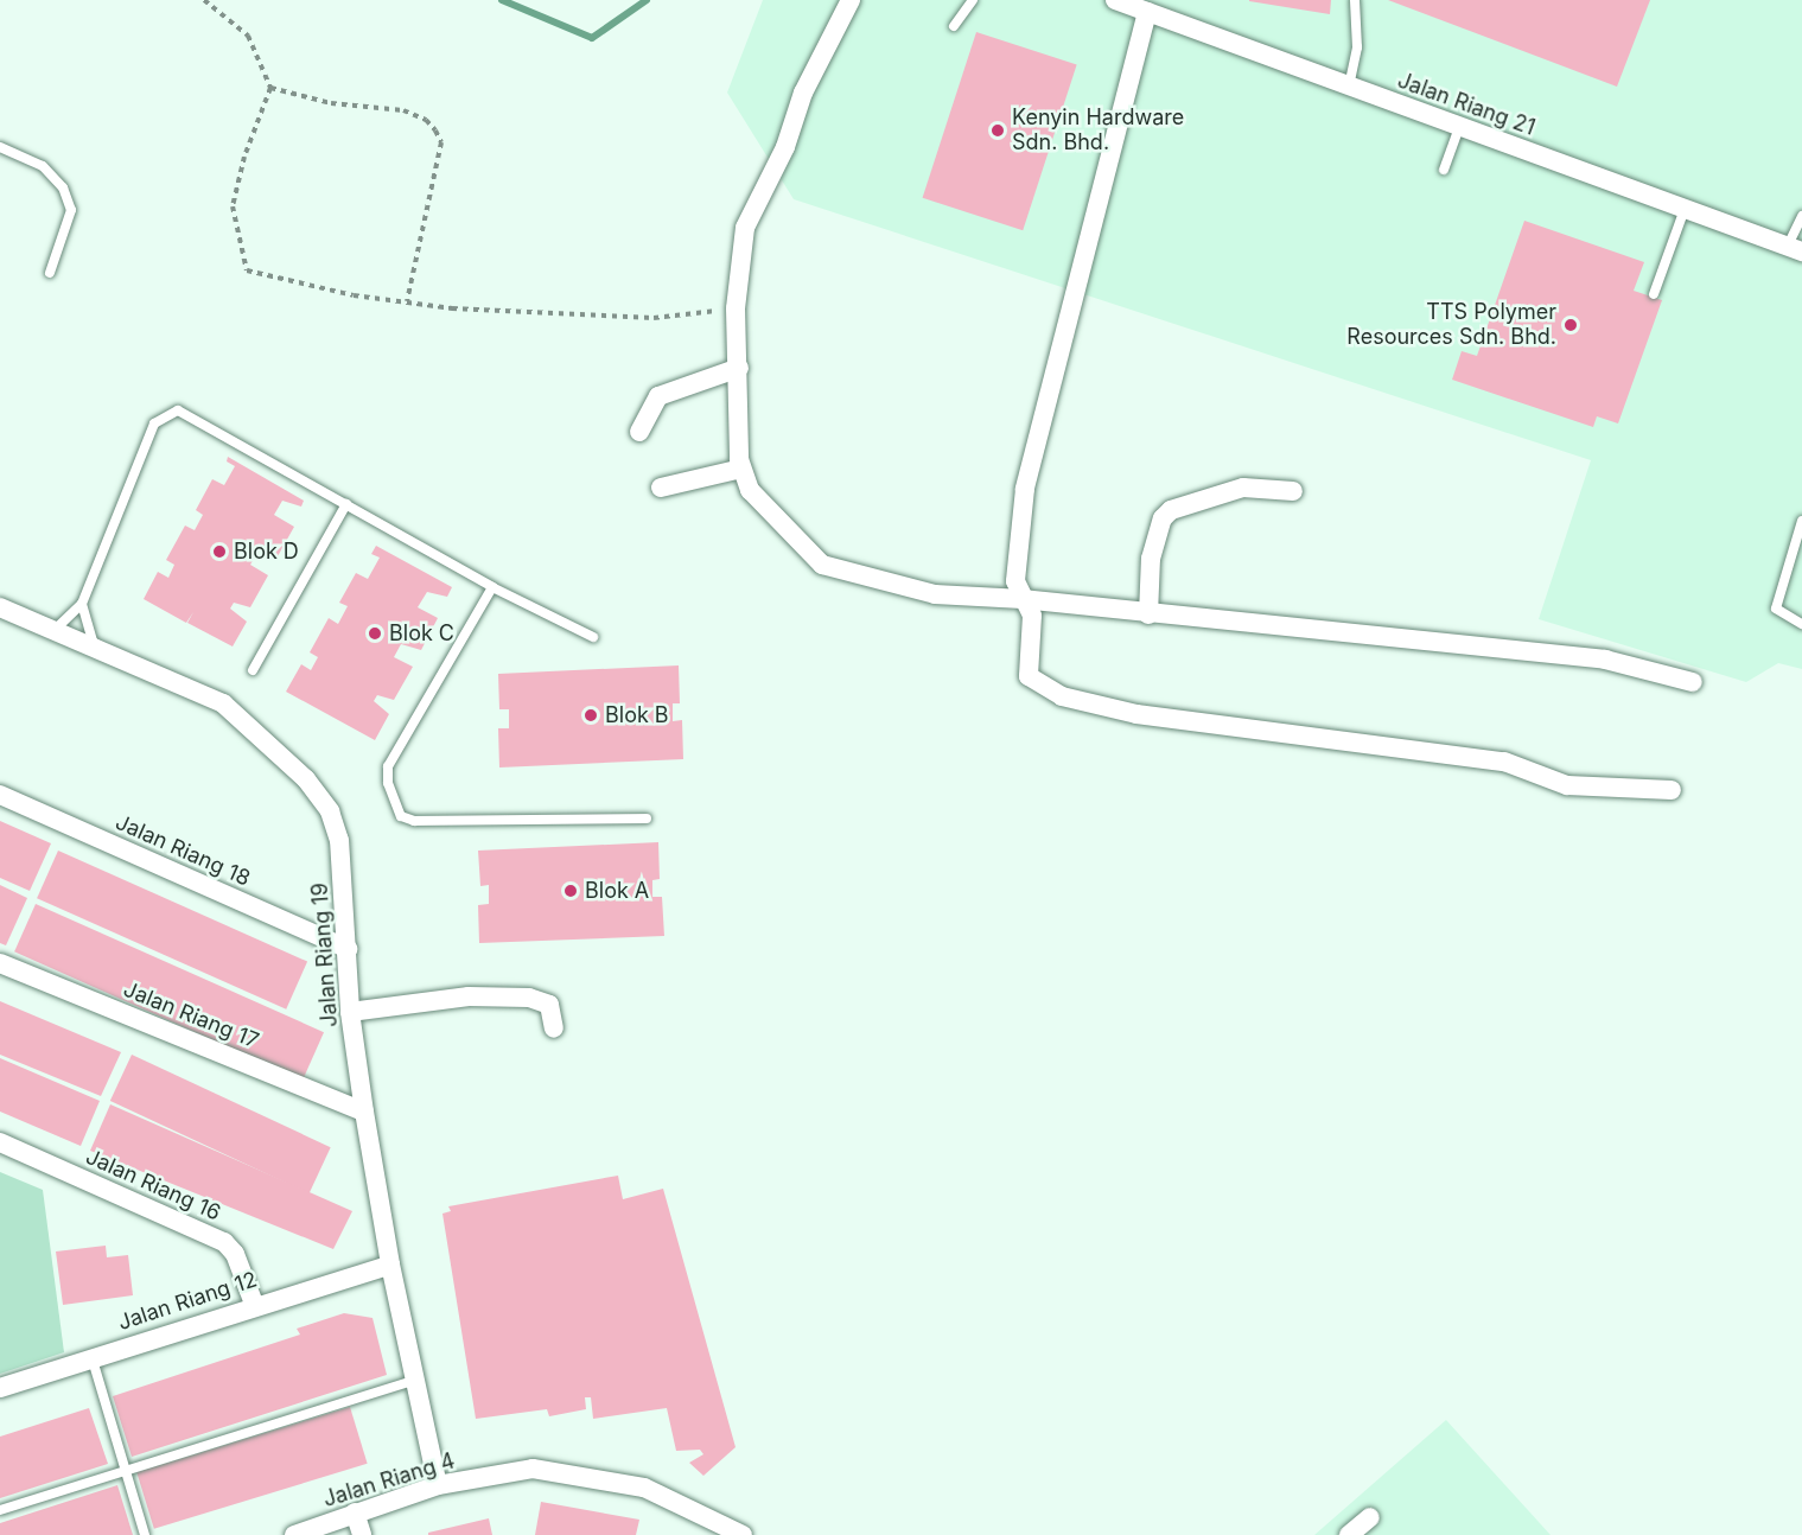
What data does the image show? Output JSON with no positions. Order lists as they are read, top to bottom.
{
  "streets": {
    "street": [
      "Jalan Riang 21",
      "Jalan Riang 18",
      "Jalan Riang 19",
      "Jalan Riang 17",
      "Jalan Riang 16",
      "Jalan Riang 12",
      "Jalan Riang 4"
    ]
  },
  "crossings": [
    ["Jalan Riang 18", "Jalan Riang 19"],
    ["Jalan Riang 19", "Jalan Riang 17"],
    ["Jalan Riang 19", "Jalan Riang 12"],
    ["Jalan Riang 19", "Jalan Riang 4"],
    ["Jalan Riang 16", "Jalan Riang 12"]
  ],
  "places": [
    "Kenyin Hardware Sdn. Bhd.",
    "TTS Polymer Resources Sdn. Bhd.",
    "Blok D",
    "Blok C",
    "Blok B",
    "Blok A"
  ]
}
